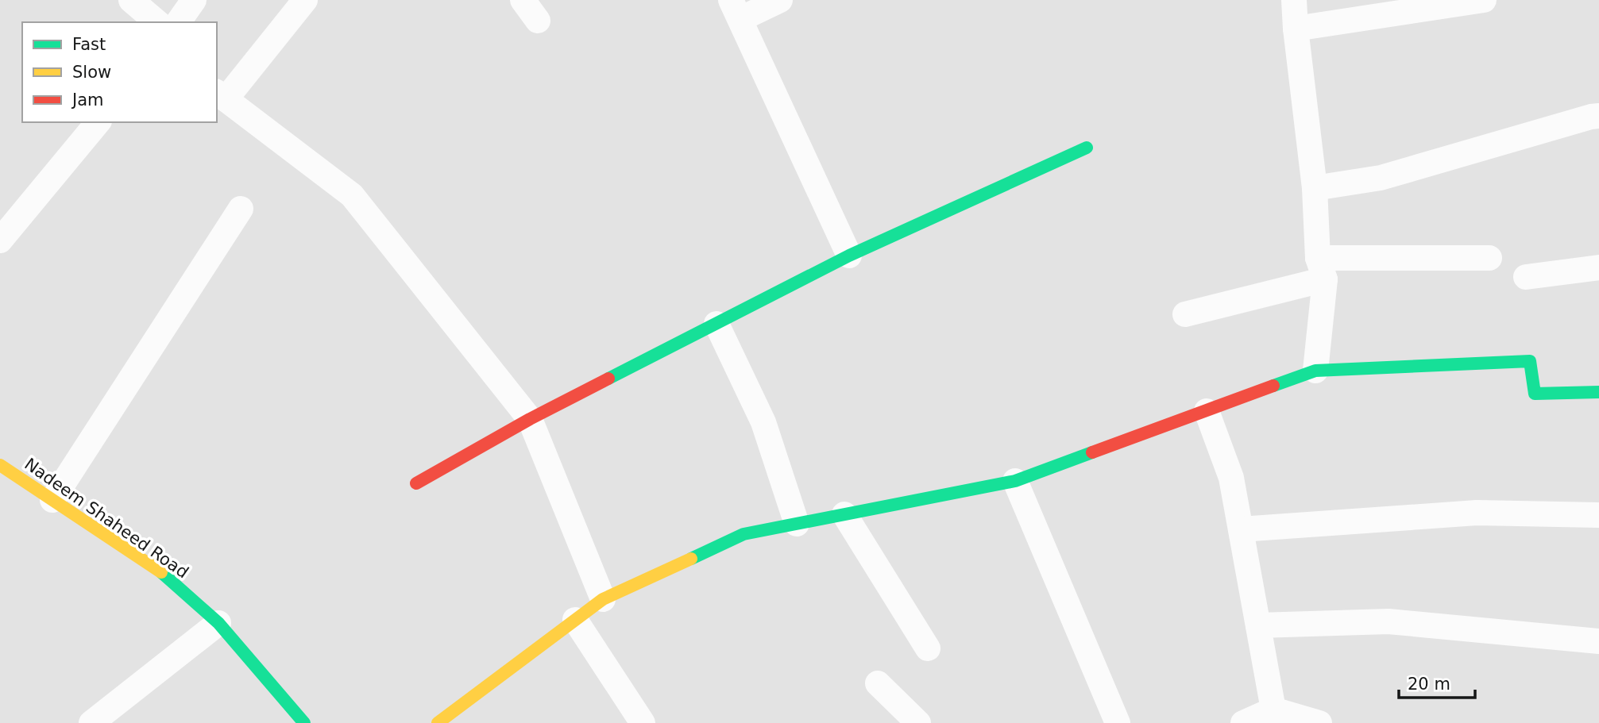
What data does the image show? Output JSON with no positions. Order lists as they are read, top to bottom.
{
  "streets": {
    "street": ["Nadeem Shaheed Road"]
  },
  "legend": ["Fast", "Slow", "Jam"],
  "scale_bar": "20 m"
}
